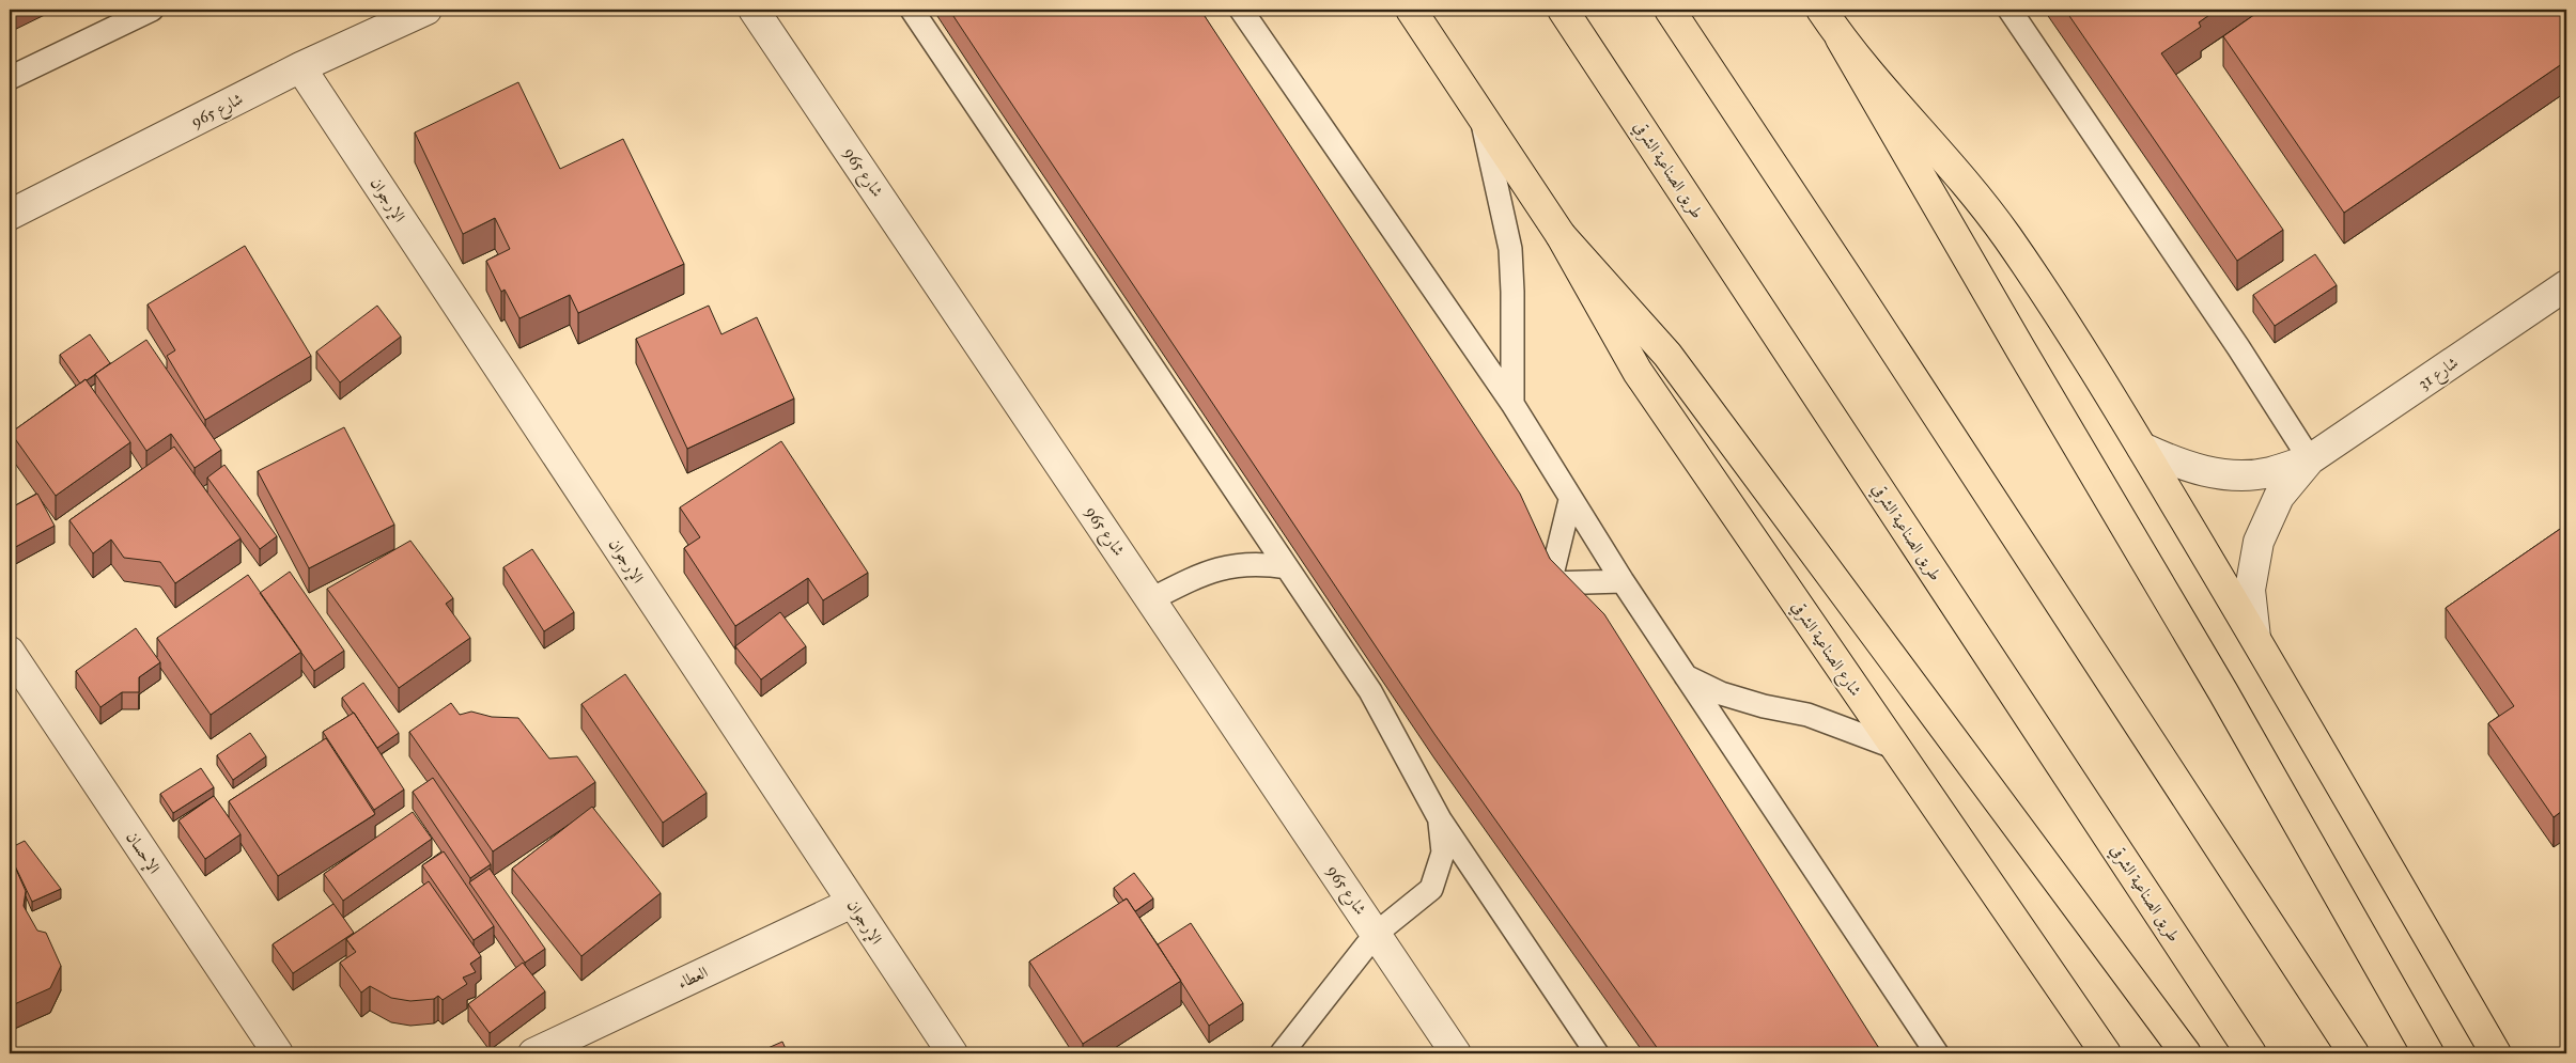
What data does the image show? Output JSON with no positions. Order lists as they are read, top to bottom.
{
  "streets": {
    "main road": ["طريق الصناعية الشرقي", "شارع الصناعية الشرقي"],
    "street": [
      "شارع 965",
      "الإرجوان",
      "شارع 31",
      "الإحسان",
      "العطاء"
    ]
  },
  "crossings": [
    ["شارع 965", "الإرجوان"],
    ["الإرجوان", "العطاء"]
  ]
}
